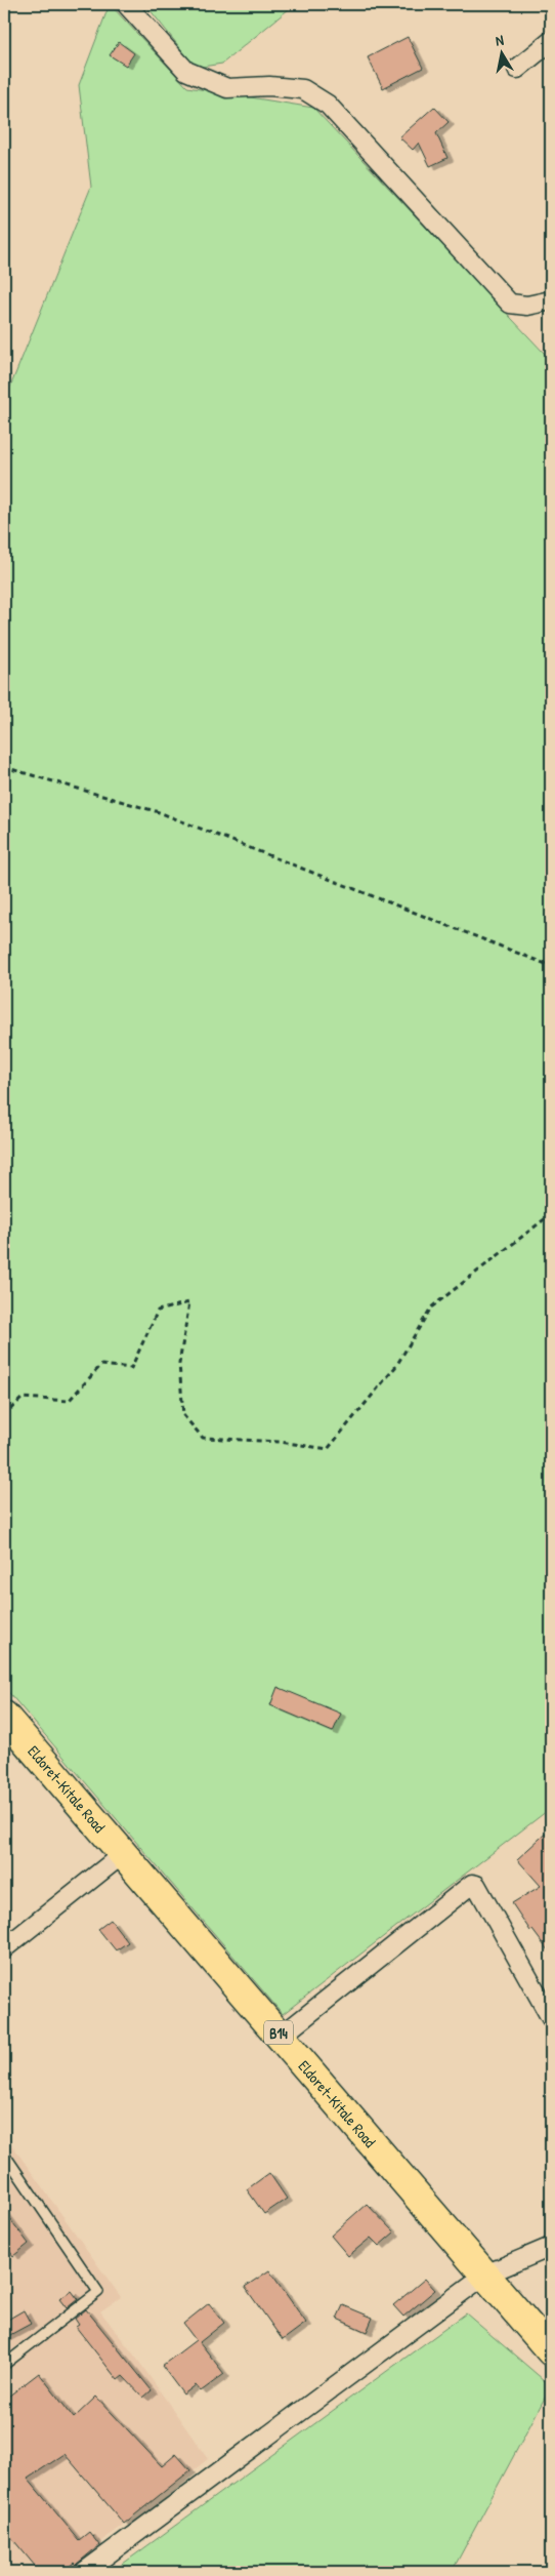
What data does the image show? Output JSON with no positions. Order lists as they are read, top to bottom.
{
  "streets": {
    "highway": ["Eldoret-Kitale Road", "B14"]
  },
  "north": "top"
}
